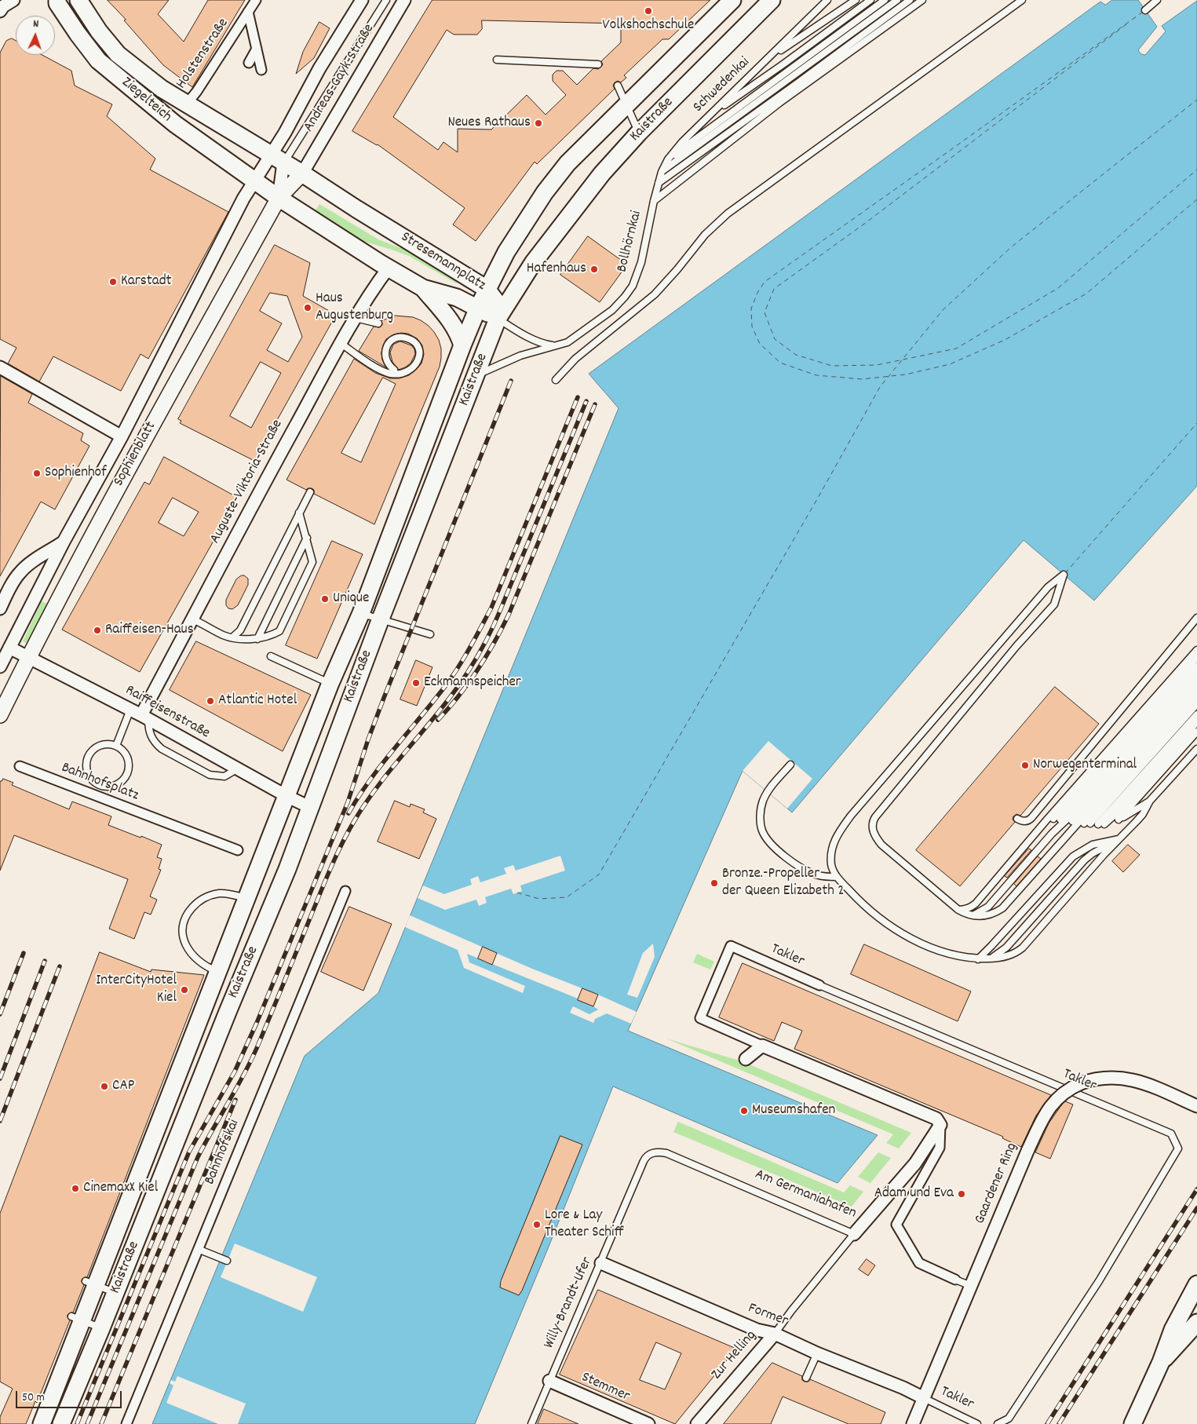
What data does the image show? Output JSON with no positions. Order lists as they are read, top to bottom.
{
  "streets": {
    "main road": ["Ziegelteich", "Kaistraße", "Stresemannplatz"],
    "street": [
      "Holstenstraße",
      "Andreas-Gayk-Straße",
      "Sophienblatt",
      "Auguste-Viktoria-Straße",
      "Raiffeisenstraße",
      "Bahnhofsplatz",
      "Takler",
      "Bahnhofskai",
      "Gaardener Ring",
      "Am Germaniahafen",
      "Former",
      "Zur Helling",
      "Stemmer"
    ],
    "lane": ["Schwedenkai", "Bollhörnkai", "Willy-Brandt-Ufer"]
  },
  "crossings": [
    ["Holstenstraße", "Ziegelteich"],
    ["Andreas-Gayk-Straße", "Ziegelteich"],
    ["Andreas-Gayk-Straße", "Stresemannplatz"],
    ["Andreas-Gayk-Straße", "Sophienblatt"],
    ["Schwedenkai", "Bollhörnkai"],
    ["Ziegelteich", "Stresemannplatz"],
    ["Ziegelteich", "Sophienblatt"],
    ["Kaistraße", "Bollhörnkai"],
    ["Kaistraße", "Stresemannplatz"],
    ["Kaistraße", "Raiffeisenstraße"],
    ["Stresemannplatz", "Sophienblatt"],
    ["Stresemannplatz", "Auguste-Viktoria-Straße"],
    ["Sophienblatt", "Raiffeisenstraße"],
    ["Auguste-Viktoria-Straße", "Raiffeisenstraße"],
    ["Takler", "Gaardener Ring"],
    ["Takler", "Former"],
    ["Gaardener Ring", "Former"],
    ["Am Germaniahafen", "Willy-Brandt-Ufer"],
    ["Am Germaniahafen", "Zur Helling"],
    ["Willy-Brandt-Ufer", "Former"],
    ["Willy-Brandt-Ufer", "Stemmer"],
    ["Former", "Zur Helling"]
  ],
  "places": [
    "Volkshochschule",
    "Neues Rathaus",
    "Hafenhaus",
    "Karstadt",
    "Haus Augustenburg",
    "Sophienhof",
    "Unique",
    "Raiffeisen-Haus",
    "Eckmannspeicher",
    "Atlantic Hotel",
    "Norwegenterminal",
    "Bronze.-Propeller der Queen Elizabeth 2",
    "InterCityHotel Kiel",
    "CAP",
    "Museumshafen",
    "CinemaxX Kiel",
    "Adam und Eva",
    "Lore & Lay Theater Schiff"
  ],
  "scale_bar": "50 m",
  "north": "top"
}
